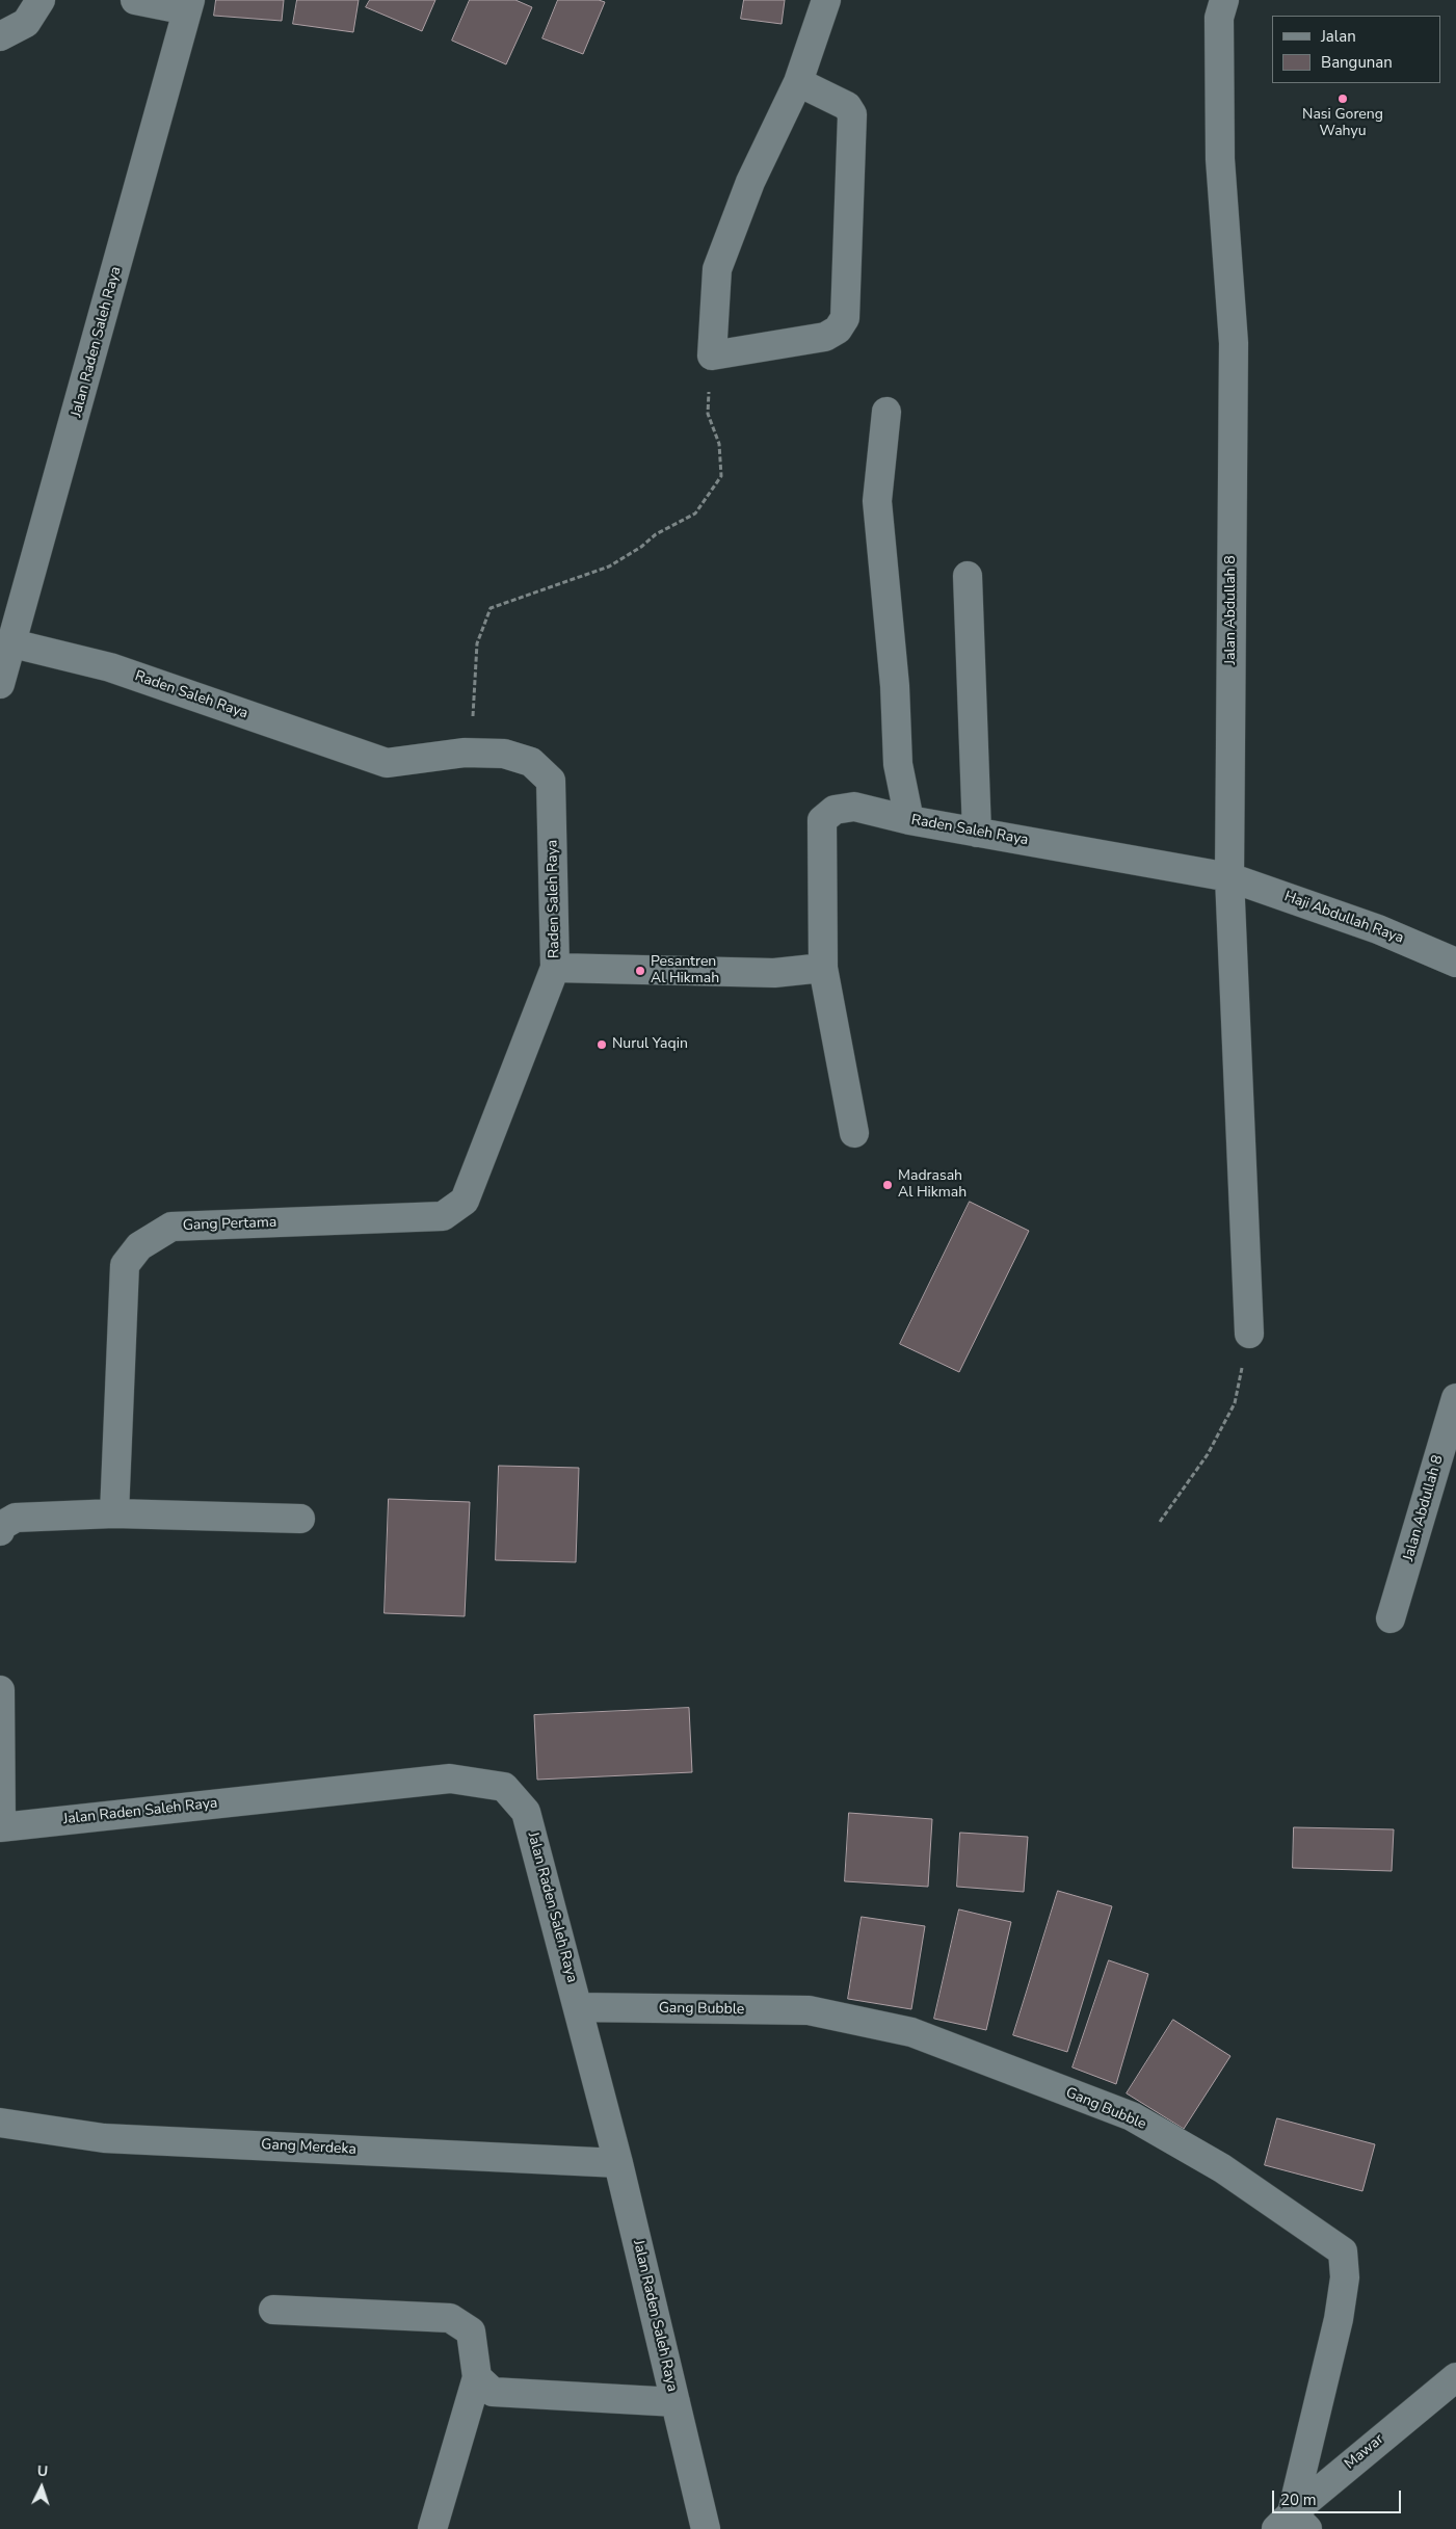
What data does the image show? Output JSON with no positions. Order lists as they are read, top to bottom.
{
  "streets": {
    "street": [
      "Jalan Raden Saleh Raya",
      "Jalan Abdullah 8",
      "Raden Saleh Raya",
      "Haji Abdullah Raya",
      "Gang Pertama",
      "Gang Bubble",
      "Gang Merdeka",
      "Mawar"
    ]
  },
  "crossings": [
    ["Jalan Raden Saleh Raya", "Raden Saleh Raya"],
    ["Jalan Raden Saleh Raya", "Gang Bubble"],
    ["Jalan Raden Saleh Raya", "Gang Merdeka"],
    ["Jalan Abdullah 8", "Raden Saleh Raya"],
    ["Jalan Abdullah 8", "Haji Abdullah Raya"],
    ["Raden Saleh Raya", "Haji Abdullah Raya"],
    ["Raden Saleh Raya", "Gang Pertama"],
    ["Gang Bubble", "Mawar"]
  ],
  "places": [
    "Nasi Goreng Wahyu",
    "Pesantren Al Hikmah",
    "Nurul Yaqin",
    "Madrasah Al Hikmah"
  ],
  "legend": ["Jalan", "Bangunan"],
  "scale_bar": "20 m",
  "north": "top"
}
